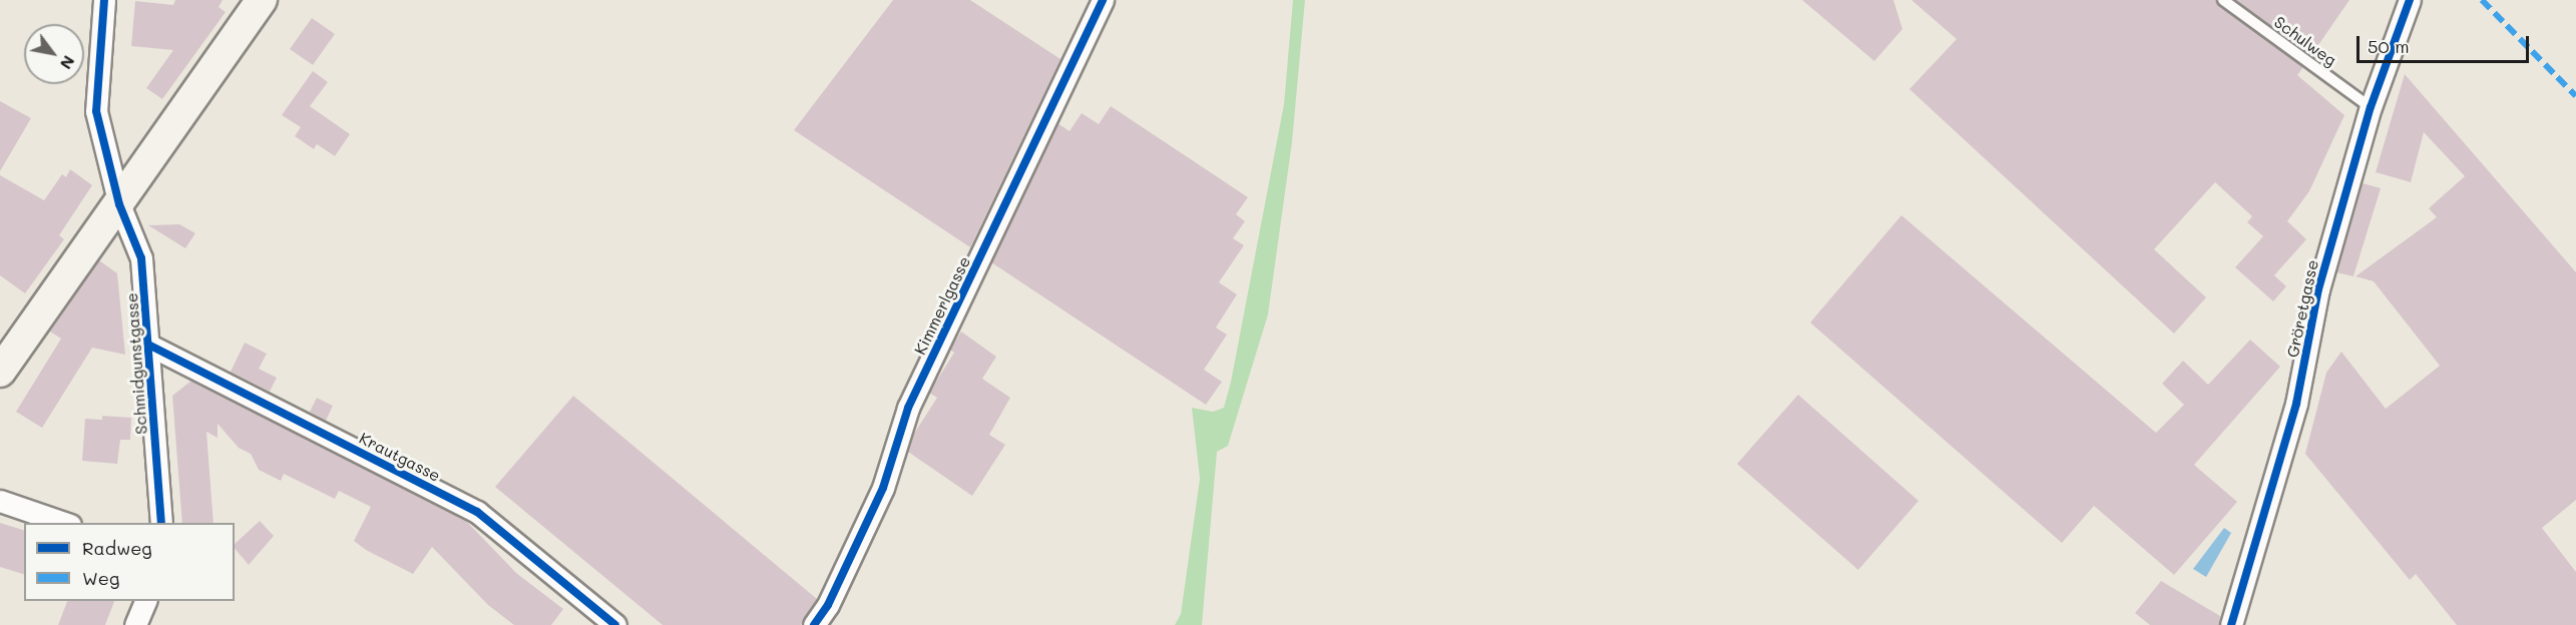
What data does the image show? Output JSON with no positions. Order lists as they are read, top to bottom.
{
  "streets": {
    "street": [
      "Kimmerlgasse",
      "Gröretgasse",
      "Schmidgunstgasse",
      "Krautgasse"
    ],
    "lane": ["Schulweg"]
  },
  "crossings": [
    ["Schulweg", "Gröretgasse"],
    ["Schmidgunstgasse", "Krautgasse"]
  ],
  "legend": ["Radweg", "Weg"],
  "scale_bar": "50 m",
  "north": "bottom right"
}
